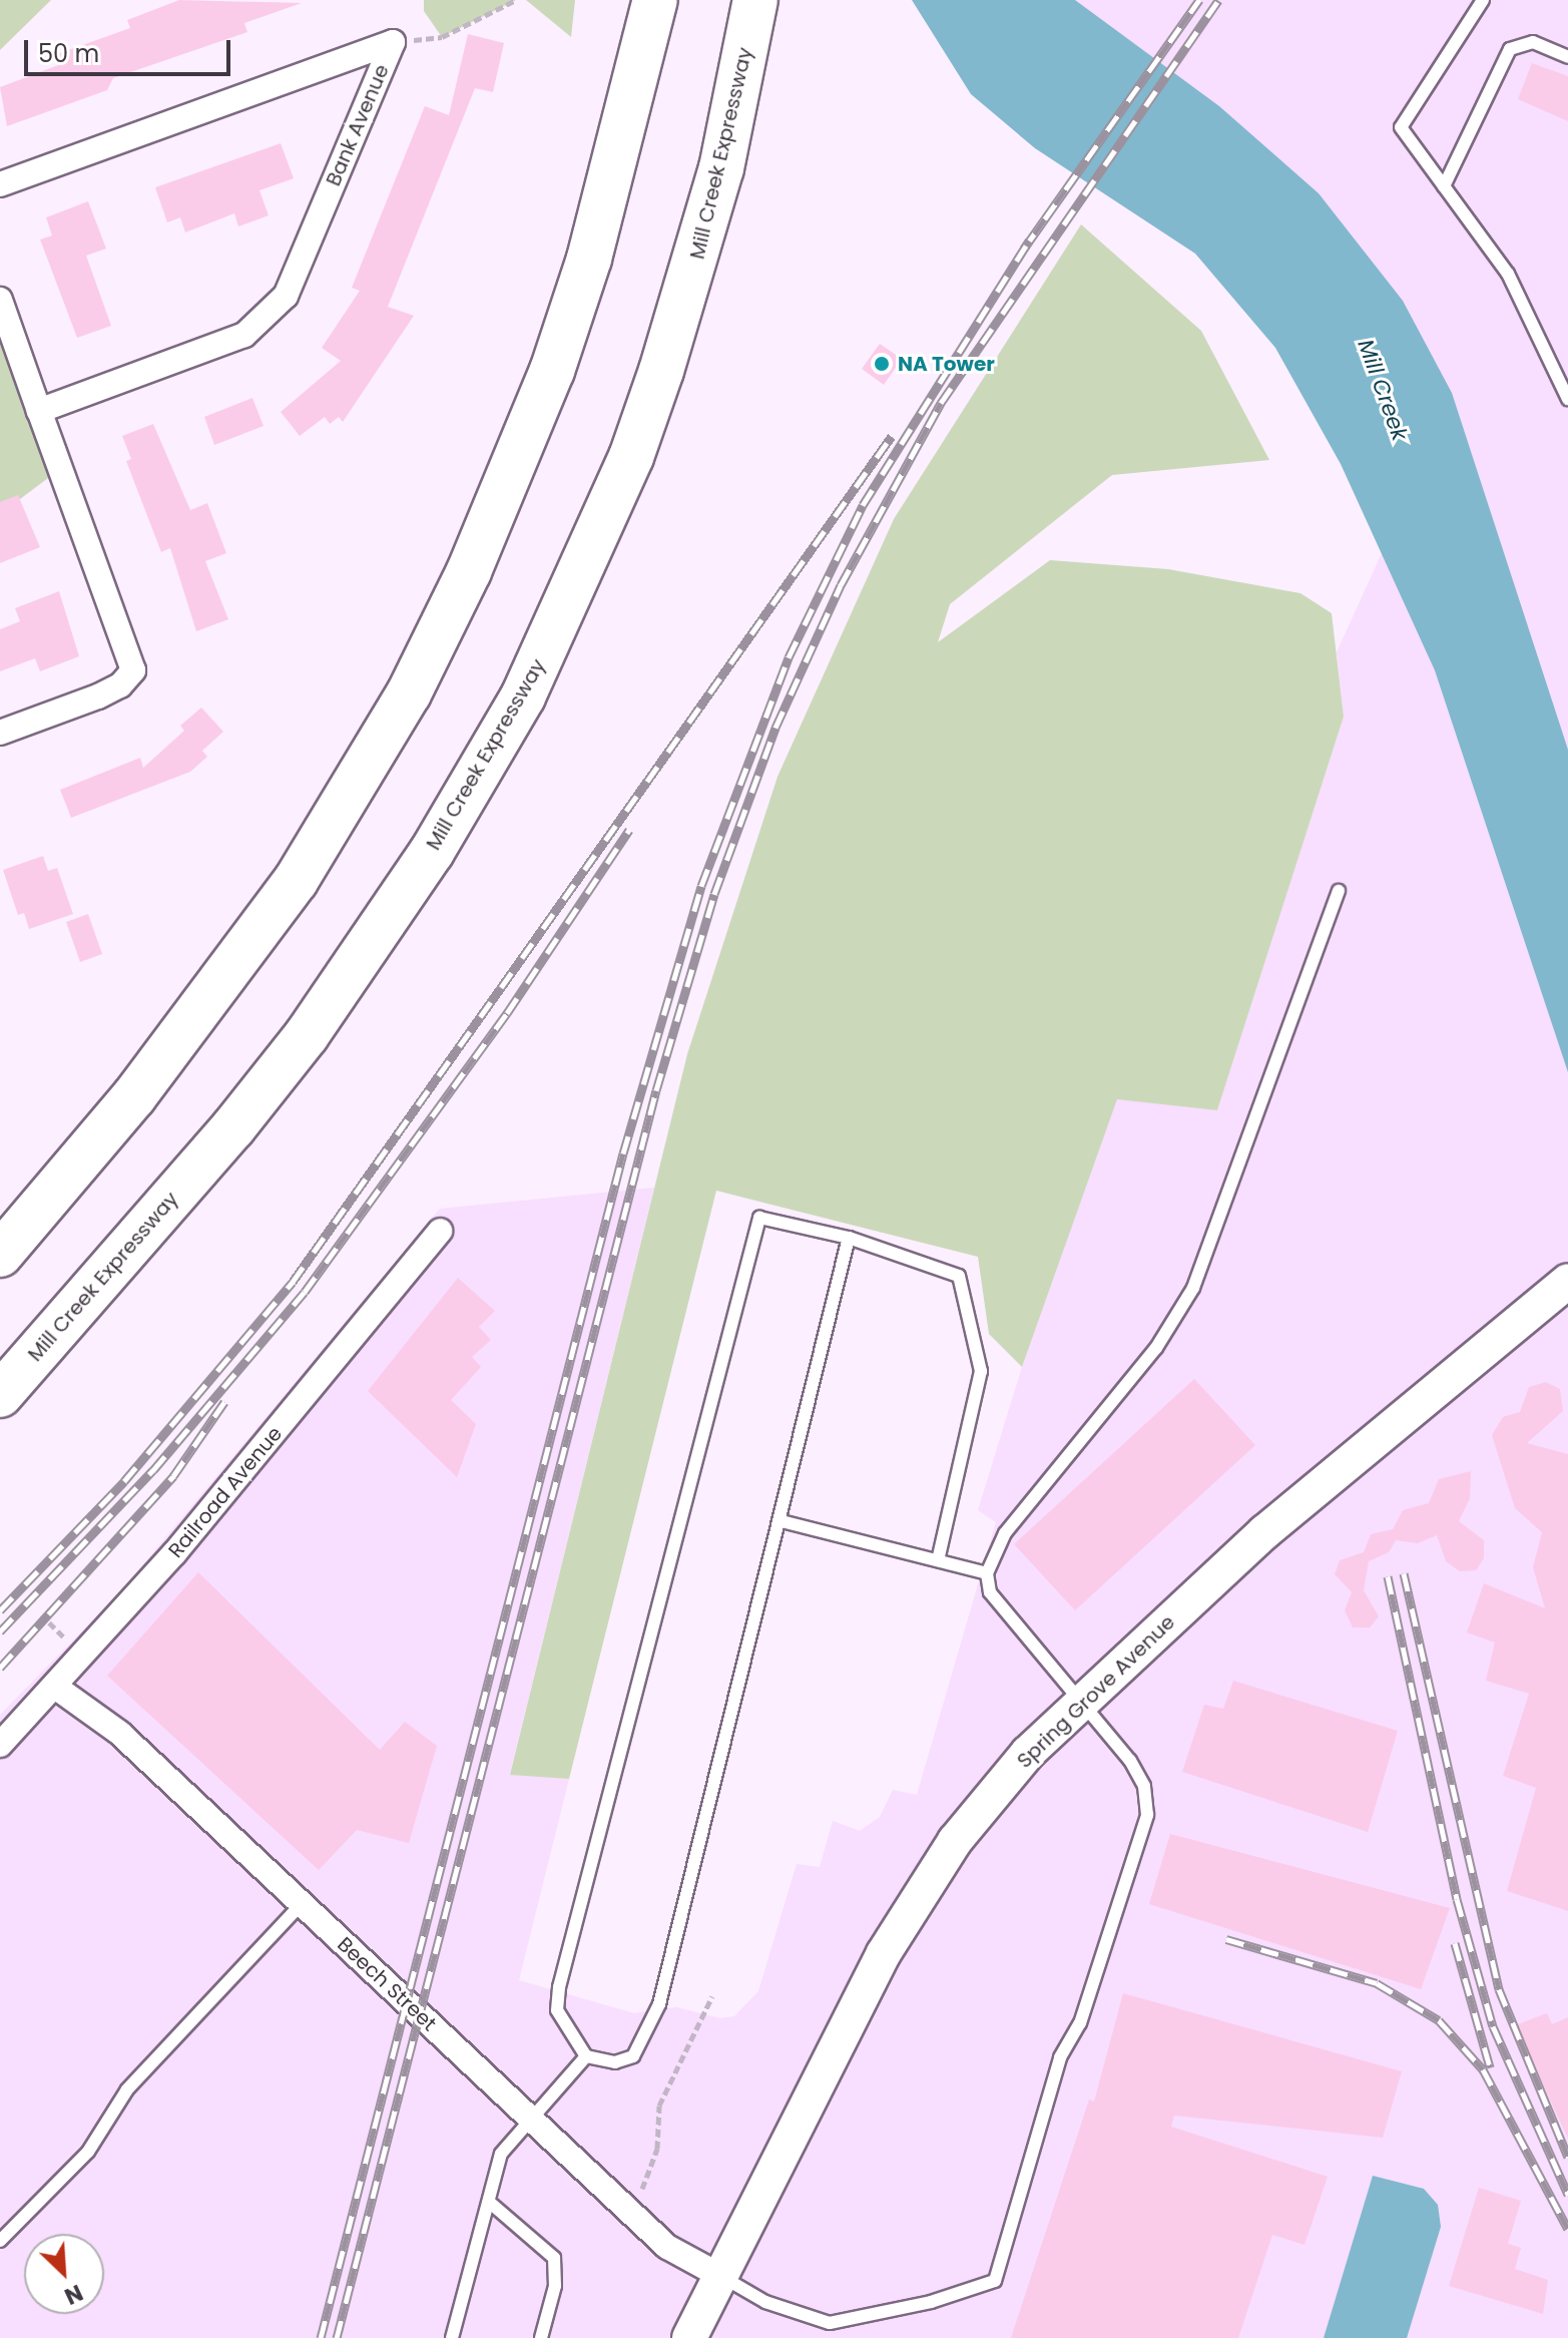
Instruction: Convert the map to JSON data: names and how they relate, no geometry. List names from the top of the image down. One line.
{"streets":{"highway":["Mill Creek Expressway"],"main road":["Spring Grove Avenue"],"street":["Bank Avenue","Railroad Avenue","Beech Street"]},"crossings":[["Railroad Avenue","Beech Street"],["Spring Grove Avenue","Beech Street"]],"water":["Mill Creek"],"places":["NA Tower"],"scale_bar":"50 m","north":"bottom right"}
